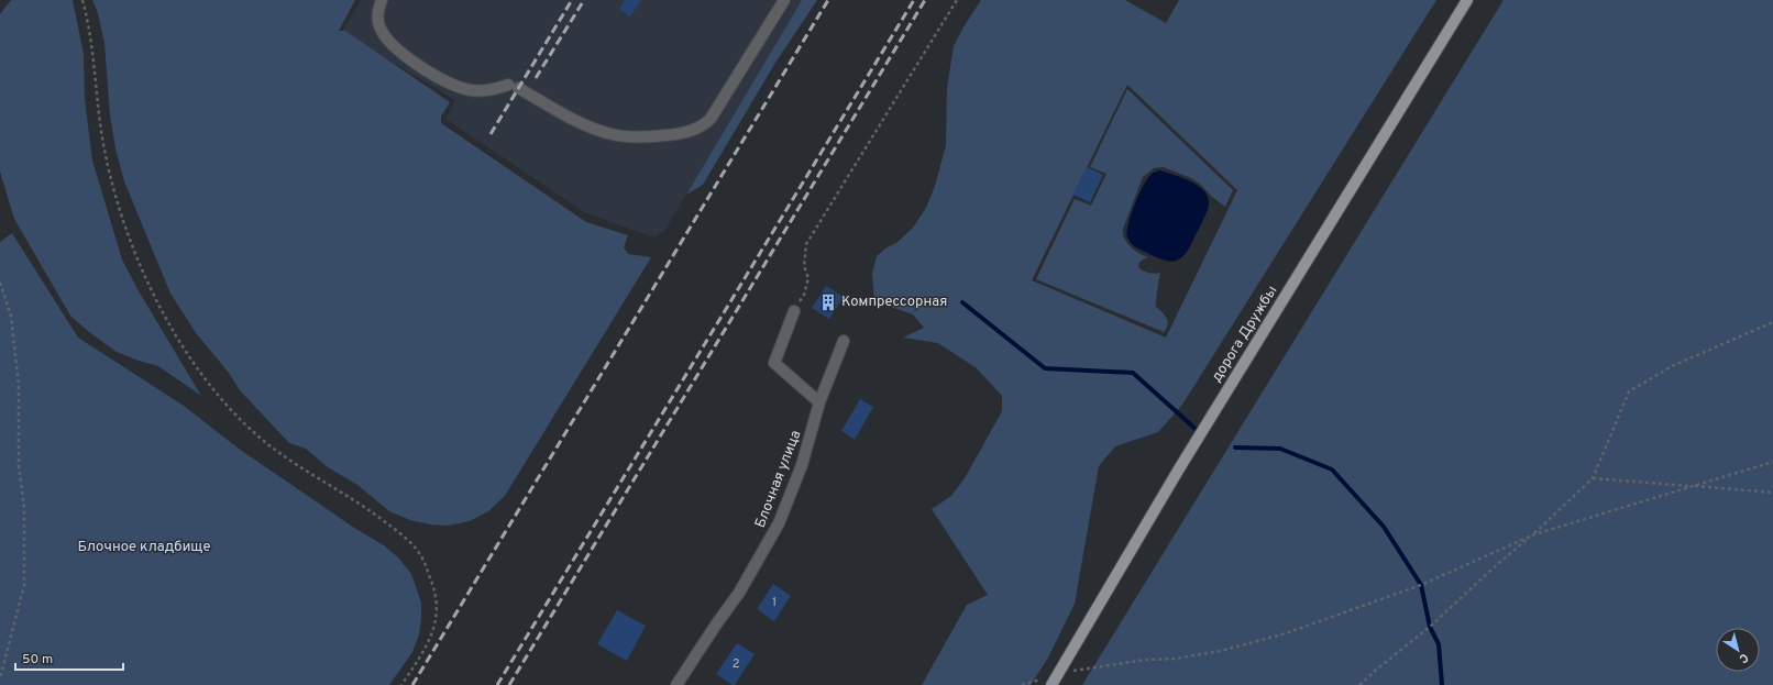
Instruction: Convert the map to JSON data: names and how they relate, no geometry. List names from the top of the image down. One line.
{"streets":{"main road":["дорога Дружбы"],"street":["Блочная улица"]},"parks":["Блочное кладбище"],"places":{"building":["Компрессорная"]},"house_numbers":["1","2"],"scale_bar":"50 m","north":"bottom right"}
